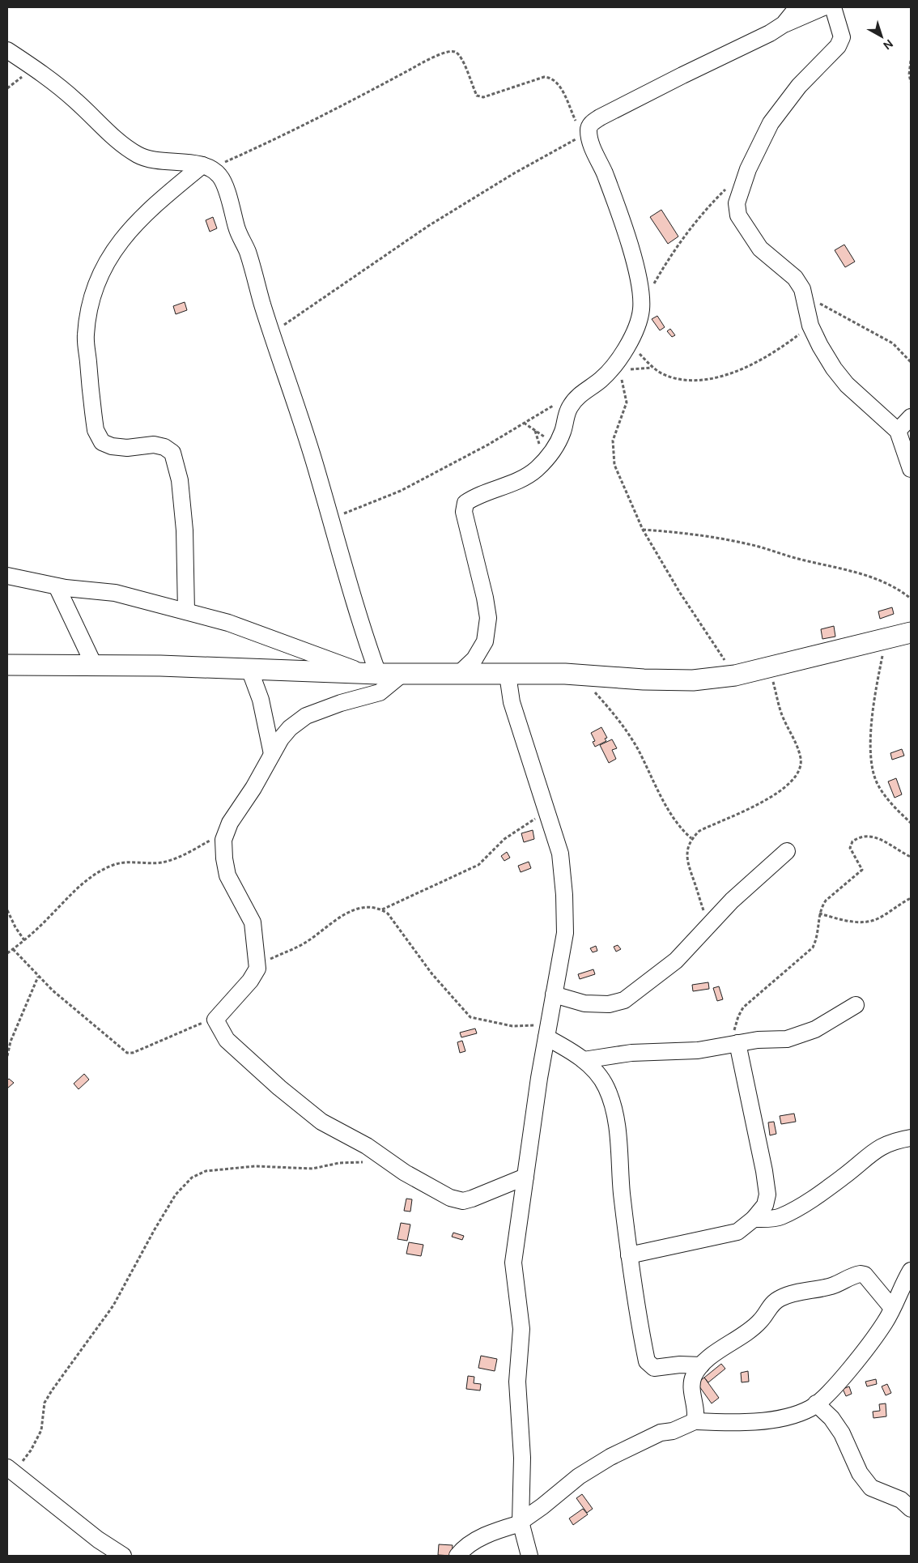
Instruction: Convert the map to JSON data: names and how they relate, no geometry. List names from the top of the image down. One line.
{"north":"bottom right"}
